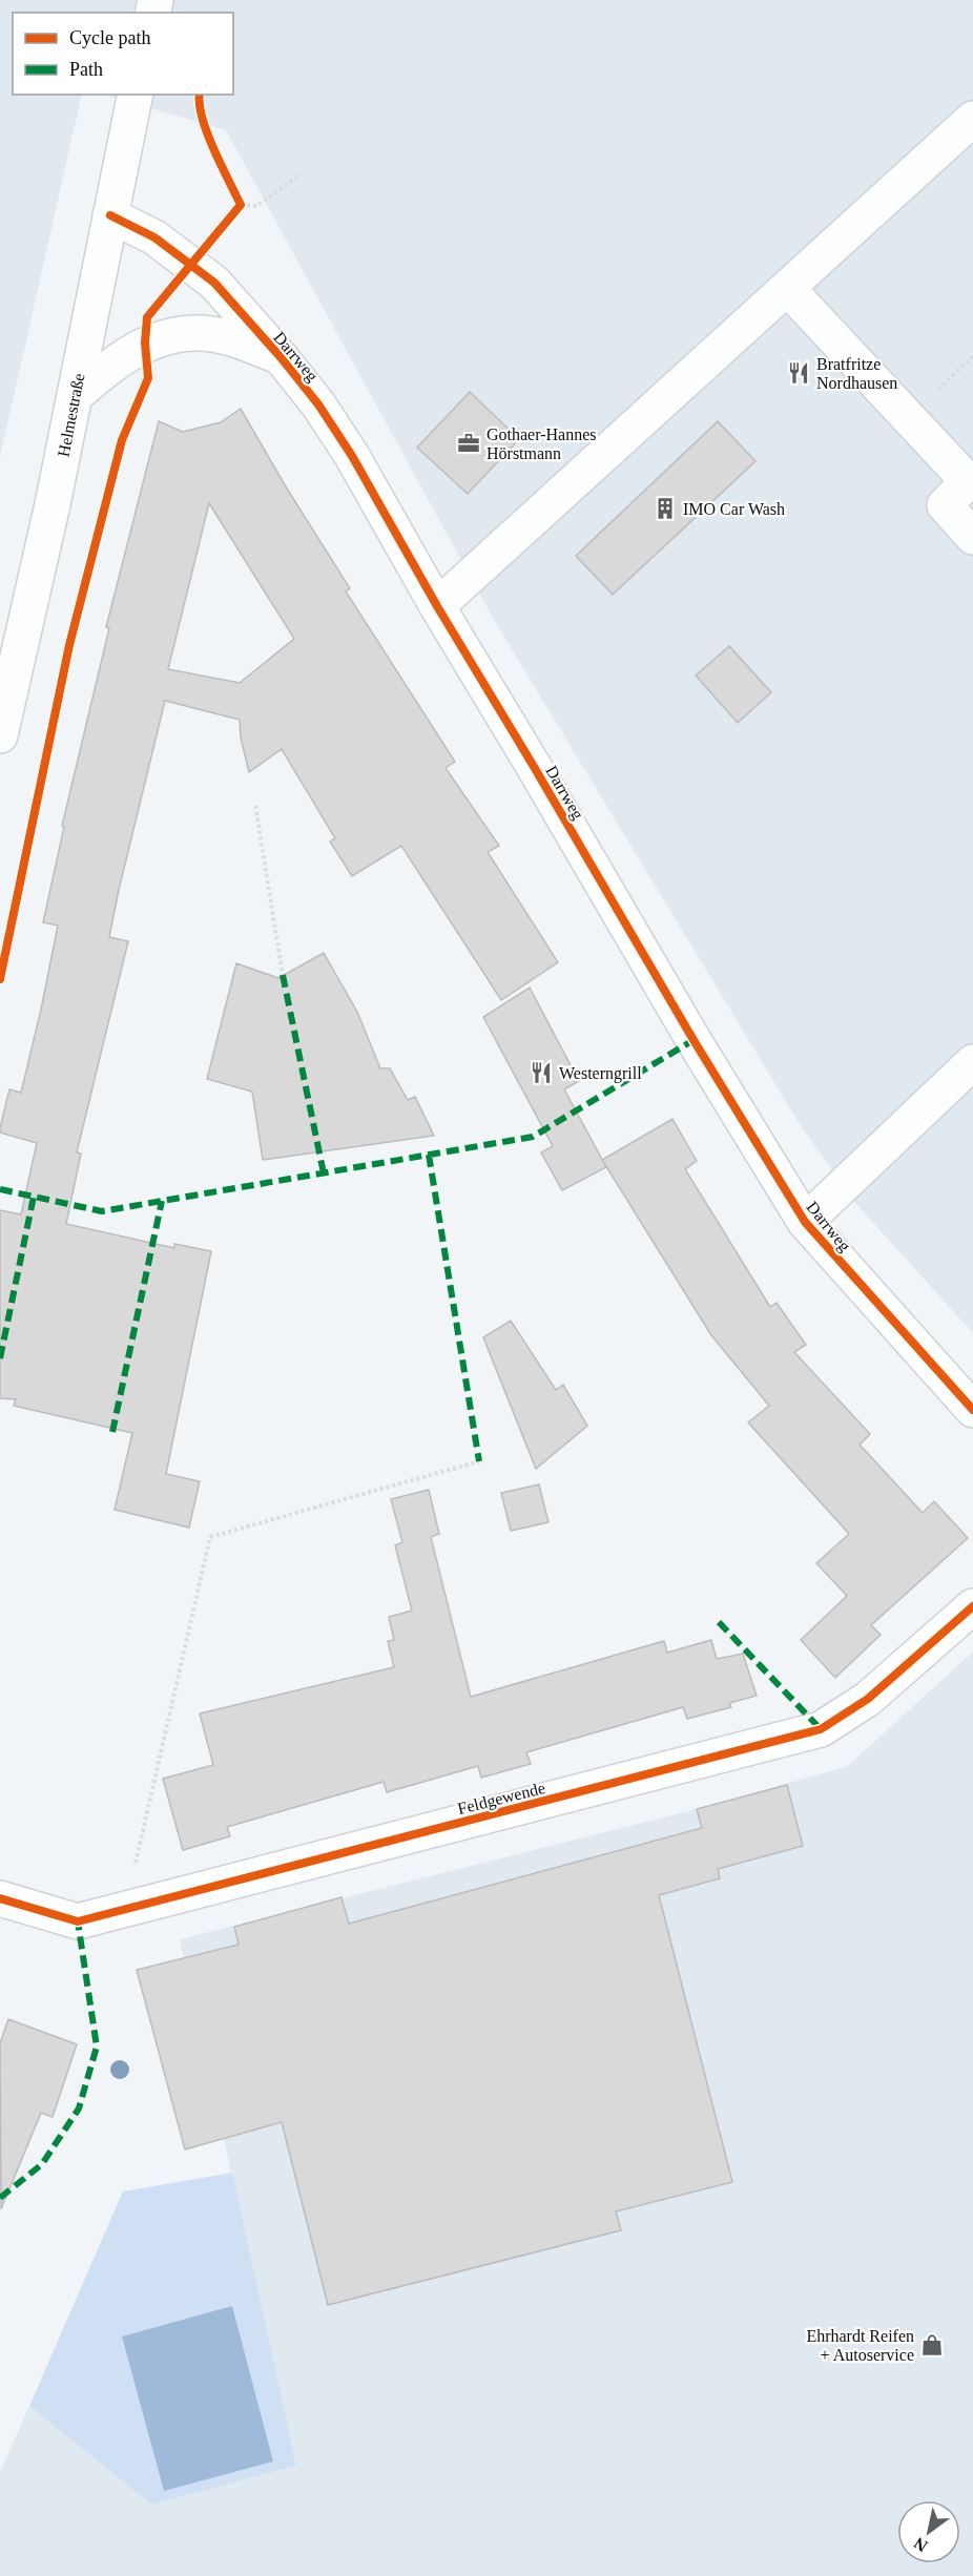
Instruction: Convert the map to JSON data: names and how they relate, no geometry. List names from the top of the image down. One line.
{"streets":{"street":["Darrweg","Helmestraße","Feldgewende"]},"crossings":[["Darrweg","Helmestraße"]],"places":{"restaurant":["Bratfritze Nordhausen","Westerngrill"],"office":["Gothaer-Hannes Hörstmann"],"building":["IMO Car Wash"],"shop":["Ehrhardt Reifen + Autoservice"]},"legend":["Cycle path","Path"],"north":"bottom left"}
